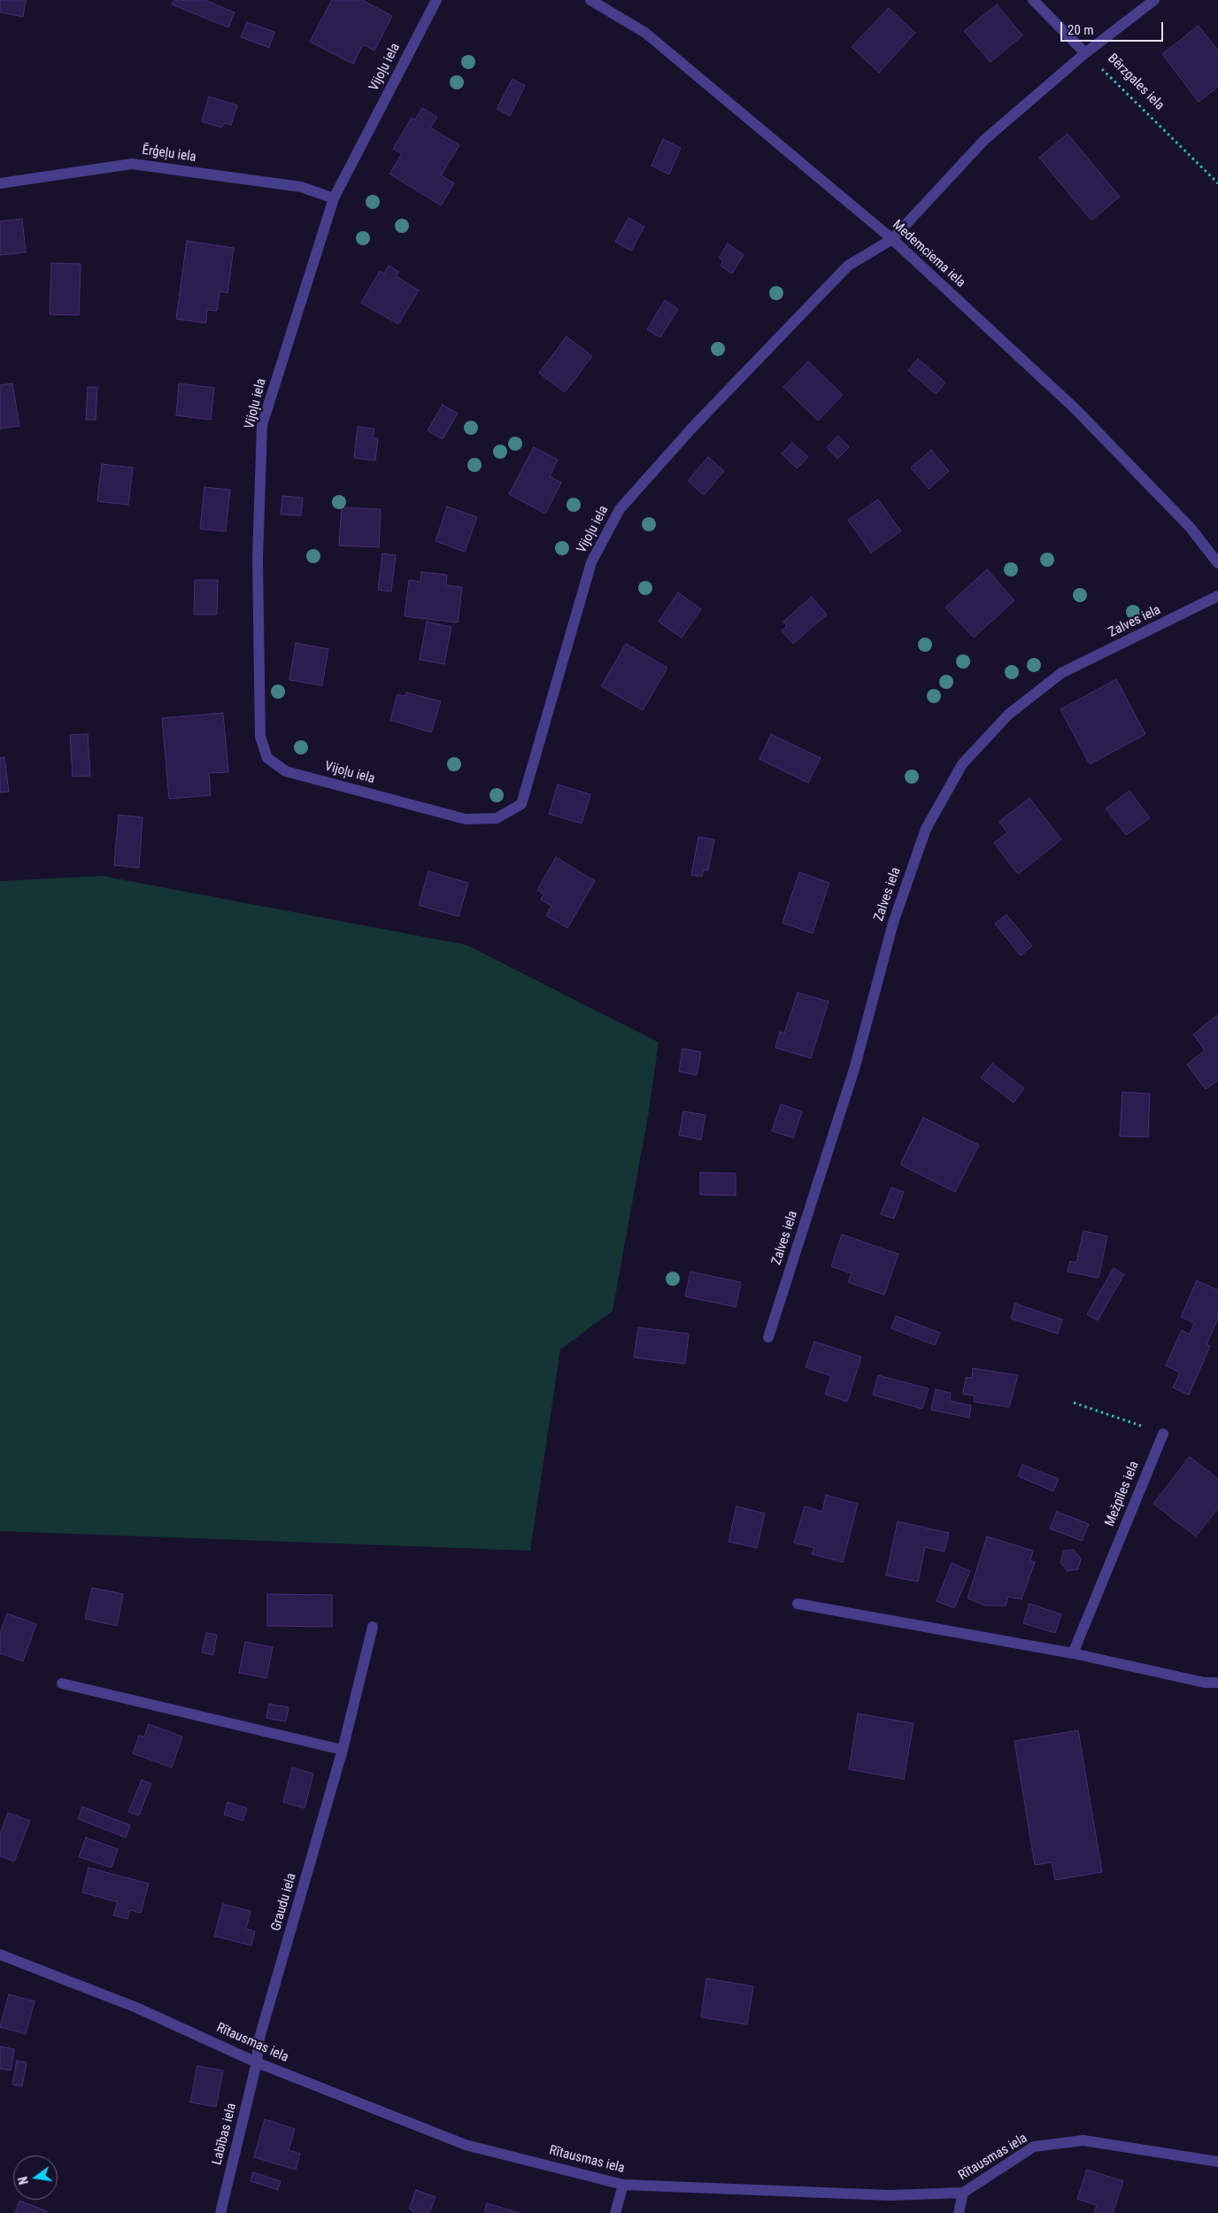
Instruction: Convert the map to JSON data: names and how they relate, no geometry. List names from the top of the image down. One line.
{"streets":{"street":["Vijoļu iela","Ērģeļu iela","Medemciema iela","Zalves iela","Mežpīles iela","Graudu iela","Rītausmas iela","Labības iela"],"path":["Bērzgales iela"]},"crossings":[["Vijoļu iela","Bērzgales iela"],["Vijoļu iela","Ērģeļu iela"],["Vijoļu iela","Medemciema iela"],["Graudu iela","Rītausmas iela"],["Graudu iela","Labības iela"],["Rītausmas iela","Labības iela"]],"scale_bar":"20 m","north":"left"}
